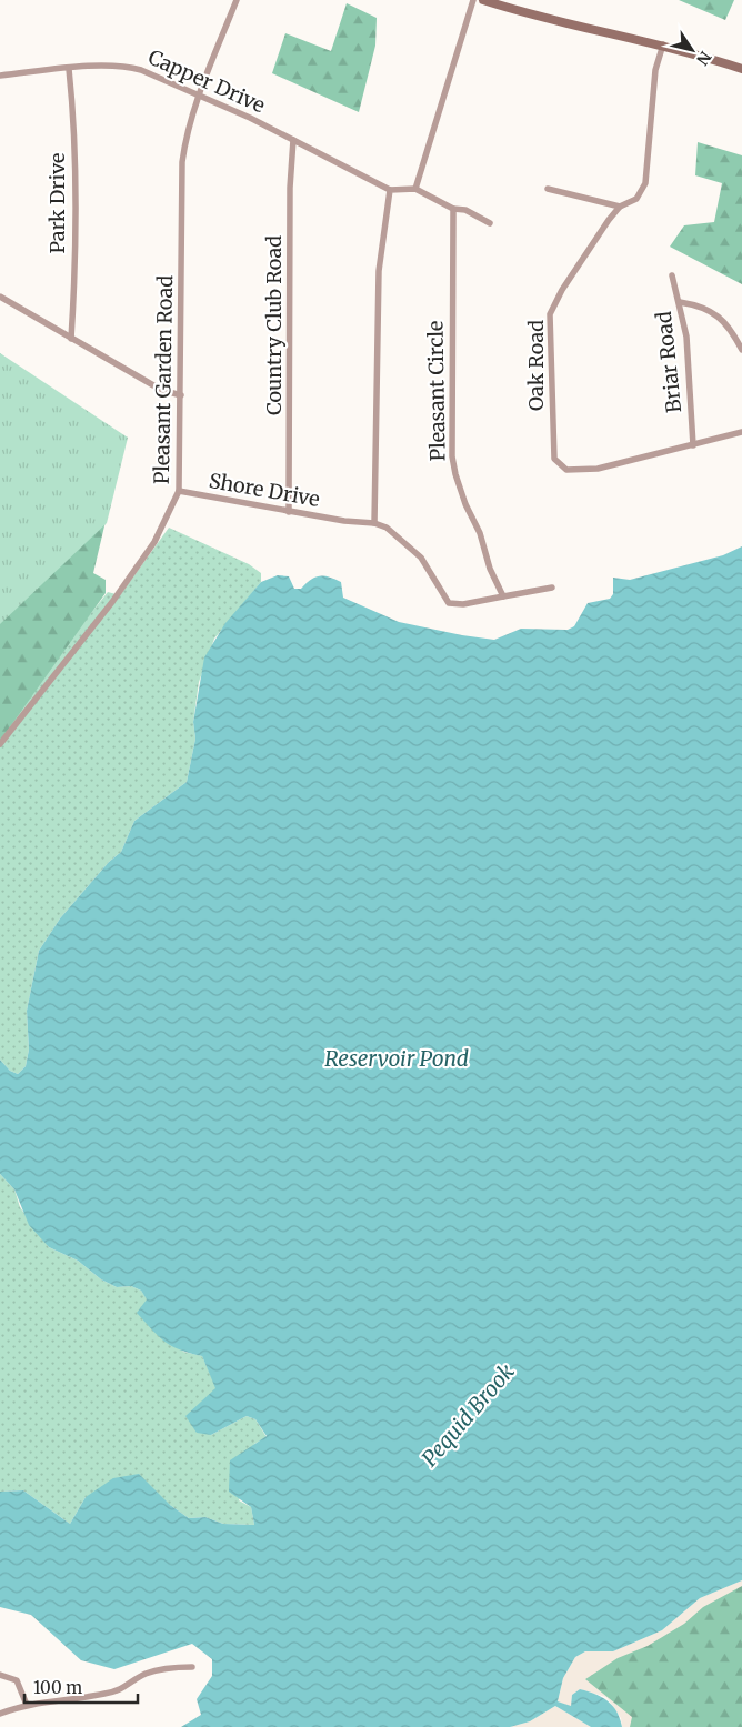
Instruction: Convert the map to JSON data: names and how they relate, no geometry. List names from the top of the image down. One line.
{"streets":{"street":["Capper Drive","Park Drive","Country Club Road","Briar Road","Oak Road","Pleasant Garden Road","Pleasant Circle","Shore Drive"]},"crossings":[["Capper Drive","Park Drive"],["Capper Drive","Country Club Road"],["Capper Drive","Pleasant Garden Road"],["Country Club Road","Shore Drive"],["Briar Road","Oak Road"],["Pleasant Garden Road","Shore Drive"]],"water":["Reservoir Pond","Pequid Brook"],"scale_bar":"100 m","north":"bottom right"}
